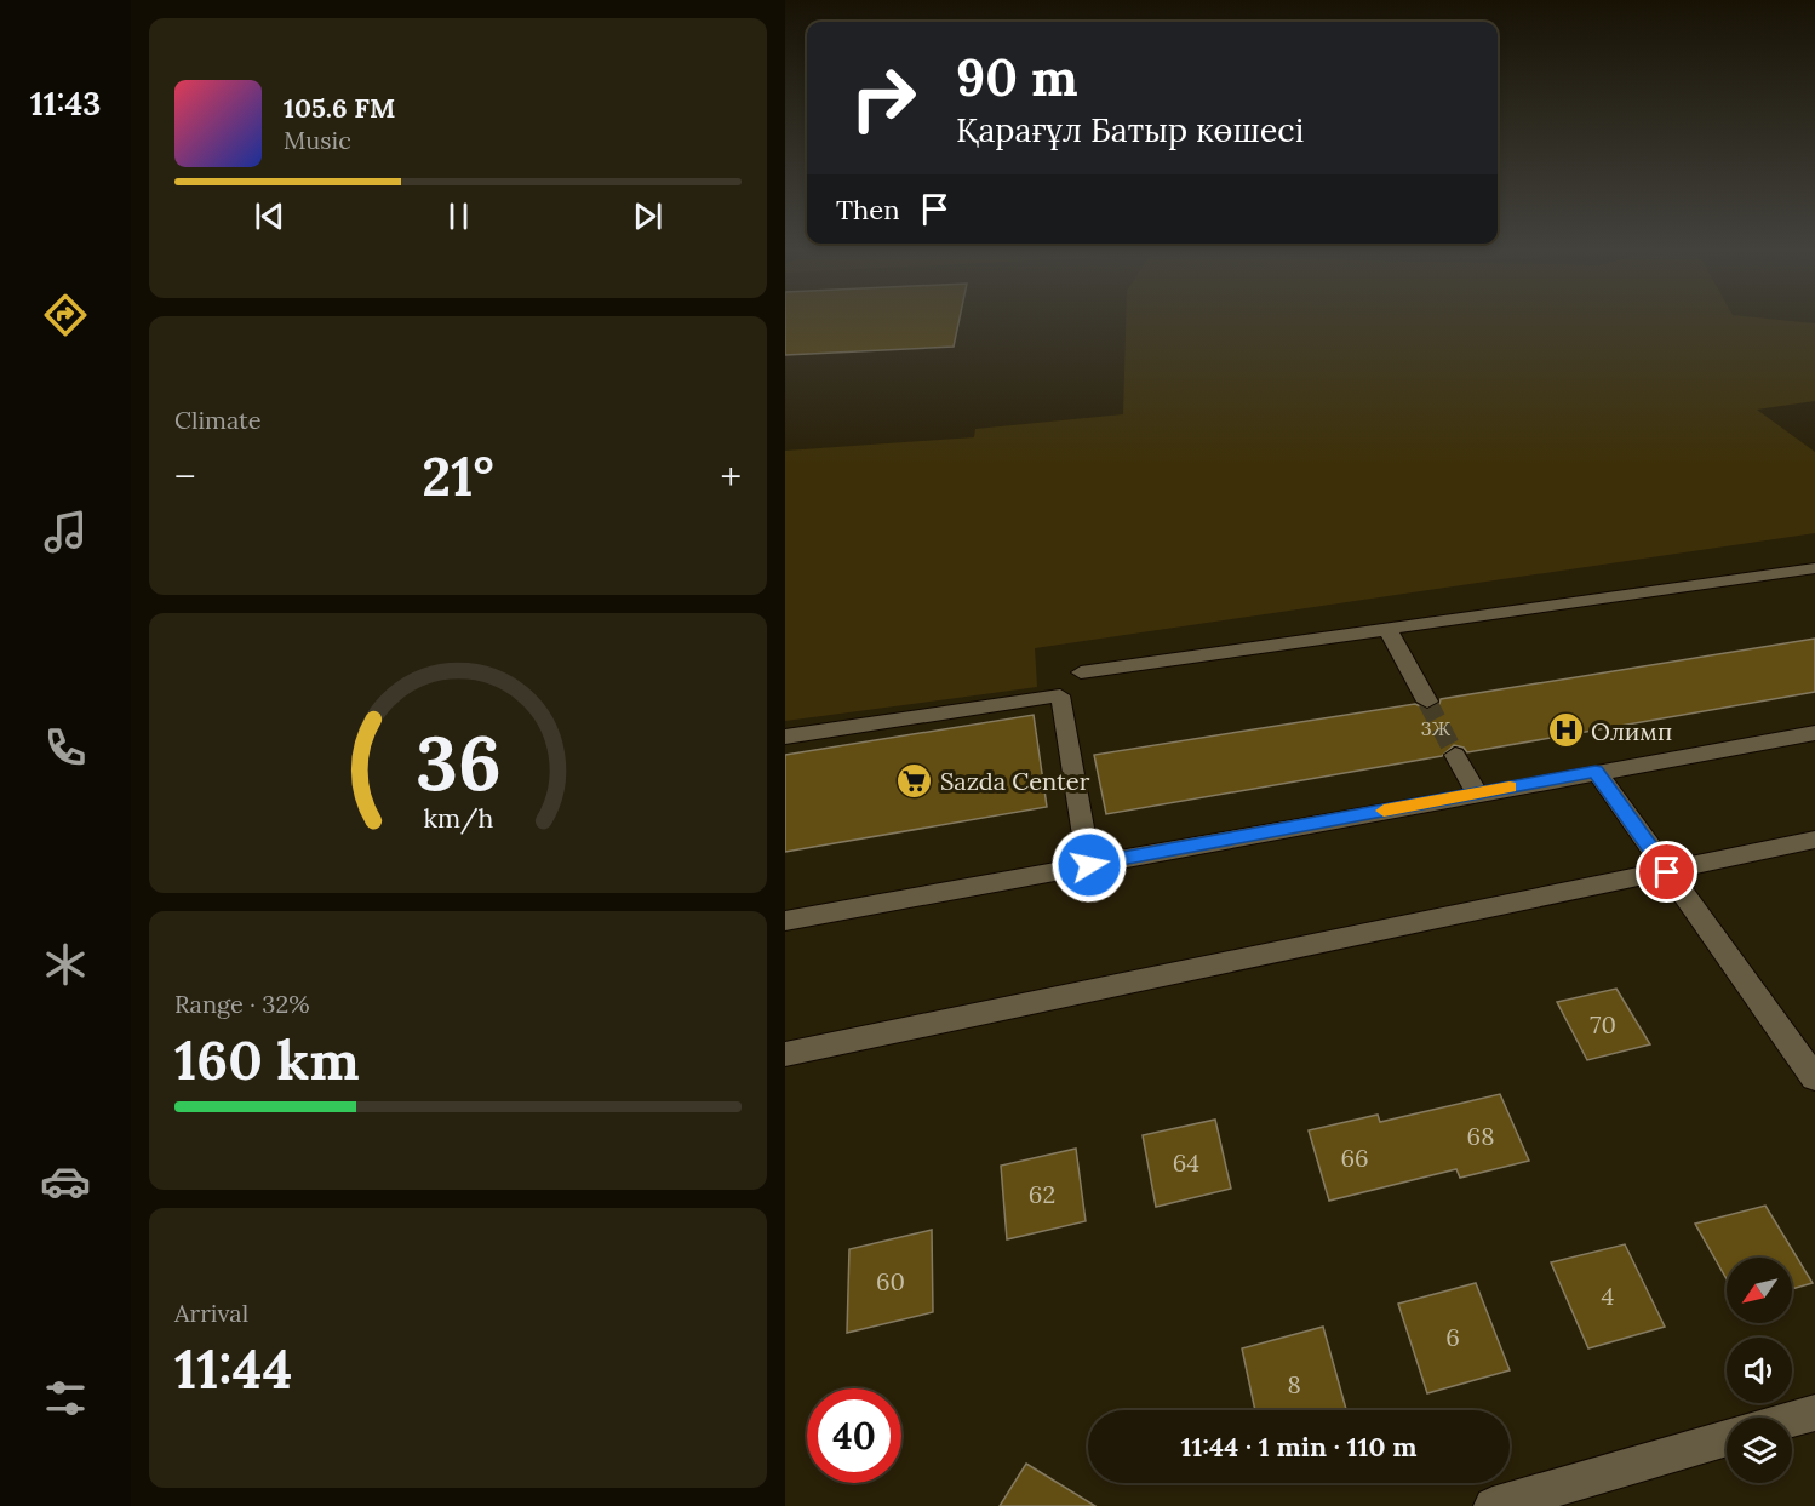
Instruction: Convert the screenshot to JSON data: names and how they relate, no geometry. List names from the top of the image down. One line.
{"places":{"hospital":["Олимп"],"supermarket":["Sazda Center"]},"house_numbers":["3Ж","70","68","66","64","62","60","4","6","8"],"north":"bottom left","page":{"tabs":"11:43","turn":["90 m","Қарағұл Батыр көшесі"],"song":["105.6 FM","Music"],"then":"Then","tile":["Climate",["Range · 32%","160 km"],["Arrival","11:44"]],"heat":["−","21°","+"],"limit":"40","trip":"11:44 · 1 min · 110 m","gauge":["36","km/h"]}}
